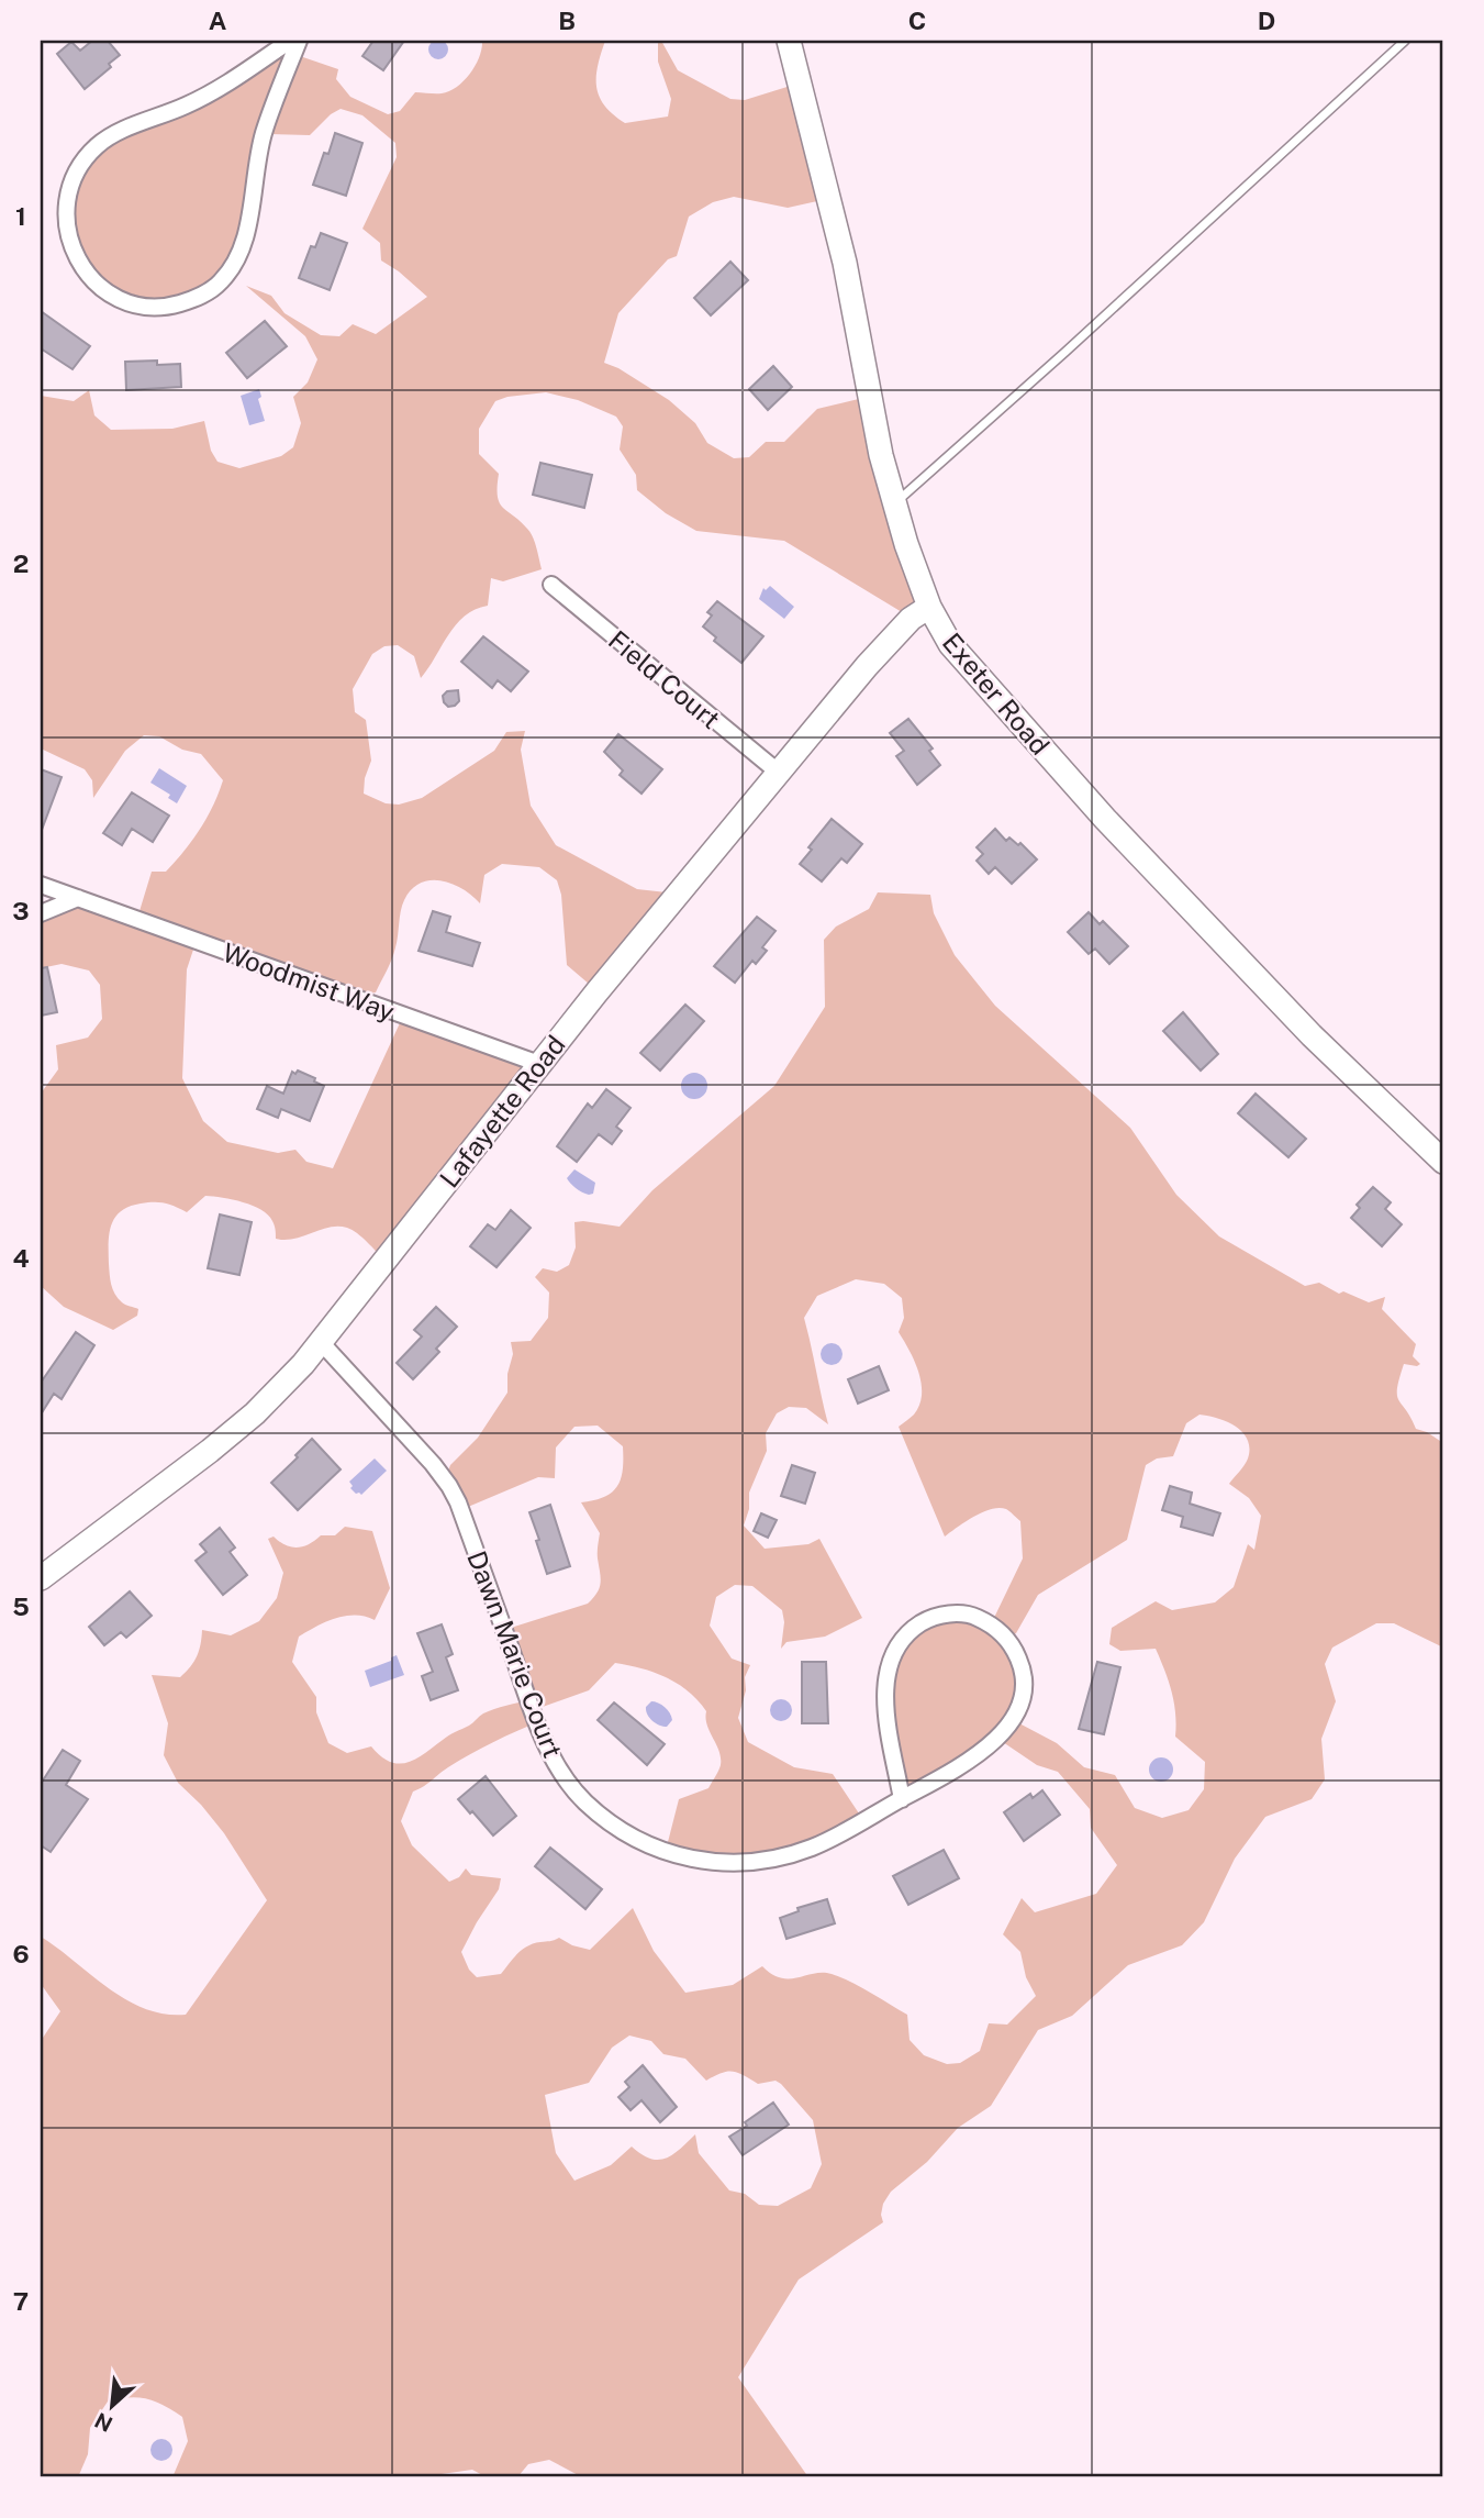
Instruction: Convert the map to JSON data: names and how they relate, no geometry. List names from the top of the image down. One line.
{"streets":{"street":["Field Court","Exeter Road","Woodmist Way","Lafayette Road","Dawn Marie Court"]},"crossings":[["Field Court","Lafayette Road"],["Exeter Road","Lafayette Road"],["Woodmist Way","Lafayette Road"],["Lafayette Road","Dawn Marie Court"]],"north":"bottom left","grid":{"columns":["A","B","C","D"],"rows":["1","2","3","4","5","6","7"]}}
